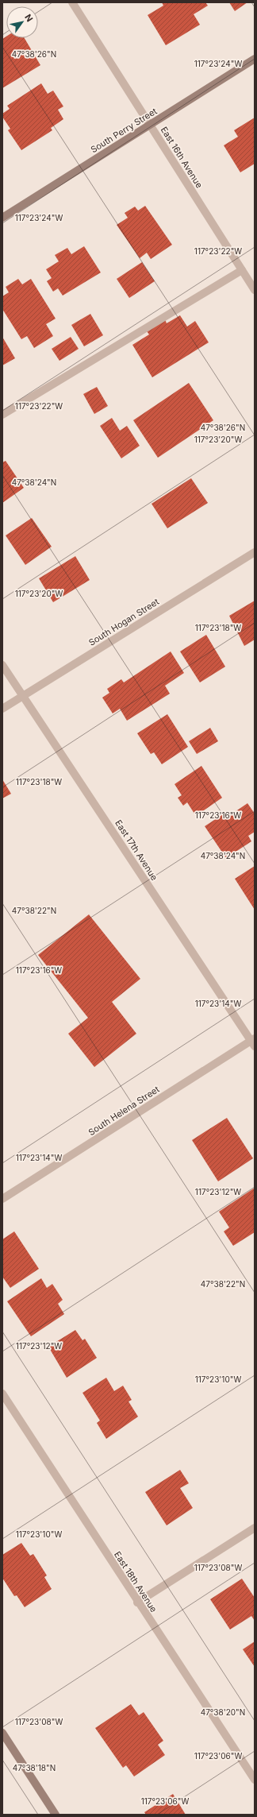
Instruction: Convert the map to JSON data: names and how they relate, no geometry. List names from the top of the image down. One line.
{"streets":{"main road":["South Perry Street"],"street":["East 16th Avenue","South Hogan Street","East 17th Avenue","South Helena Street","East 18th Avenue"]},"crossings":[["South Perry Street","East 16th Avenue"],["South Hogan Street","East 17th Avenue"],["East 17th Avenue","South Helena Street"]],"north":"top right","coordinates":["47°38'26\"N","117°23'24\"W","117°23'22\"W","117°23'20\"W","47°38'24\"N","117°23'18\"W","117°23'16\"W","47°38'22\"N","117°23'14\"W","117°23'12\"W","117°23'10\"W","117°23'08\"W","47°38'20\"N","117°23'06\"W","47°38'18\"N"]}
